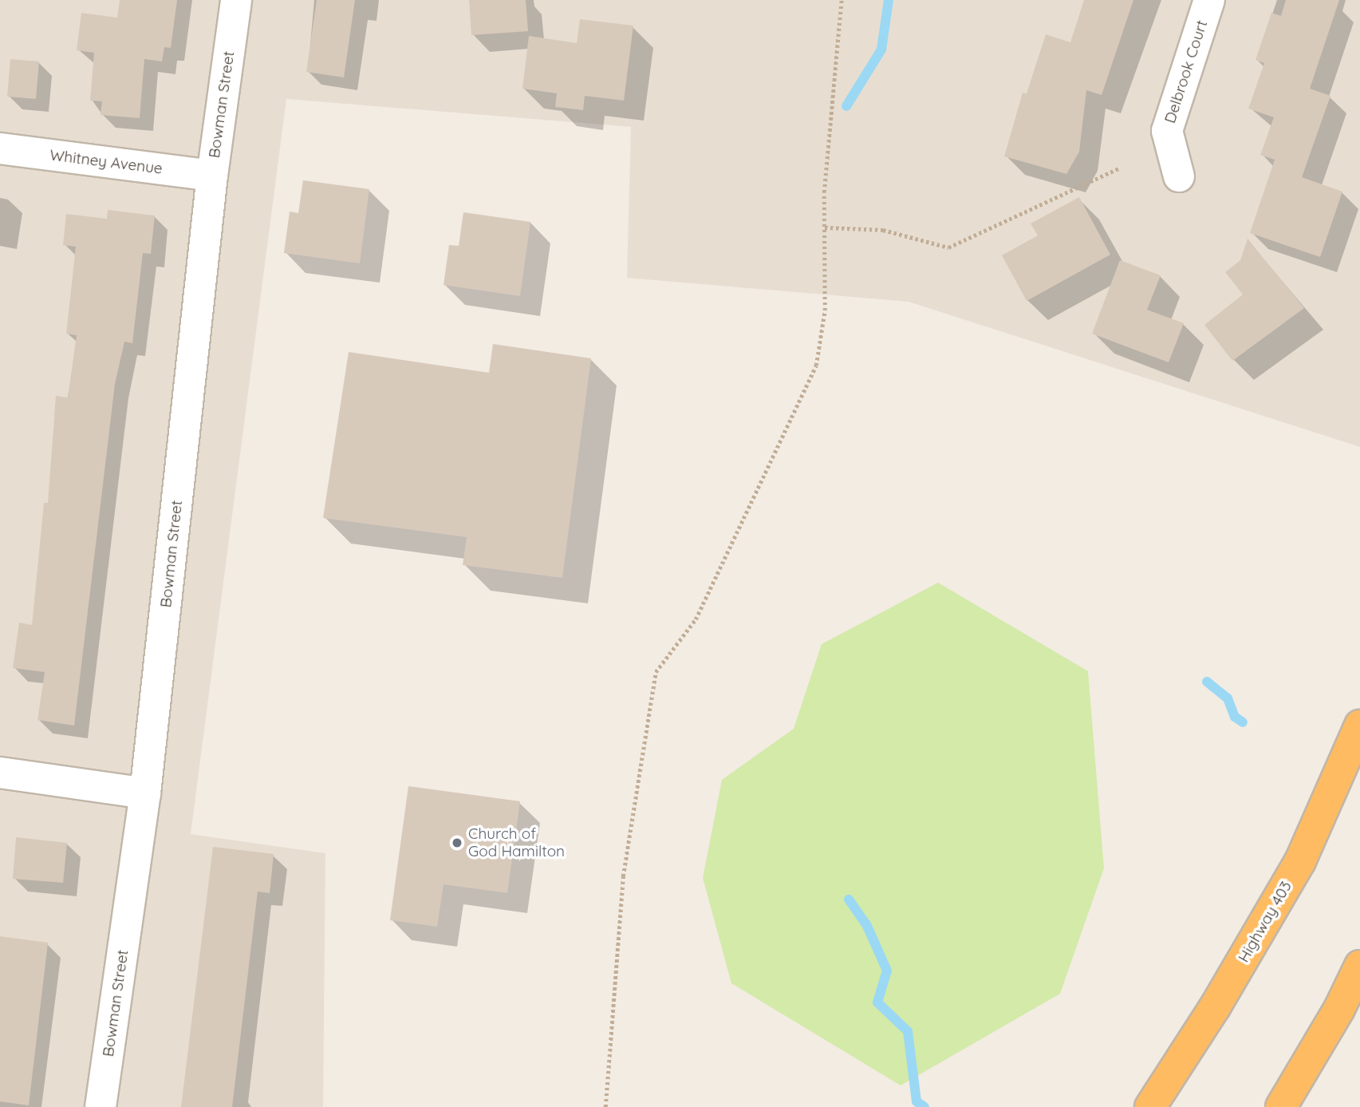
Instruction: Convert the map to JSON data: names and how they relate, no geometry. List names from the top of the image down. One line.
{"streets":{"highway":["Highway 403"],"street":["Delbrook Court","Bowman Street","Whitney Avenue"]},"crossings":[["Bowman Street","Whitney Avenue"]],"places":["Church of God Hamilton"]}
